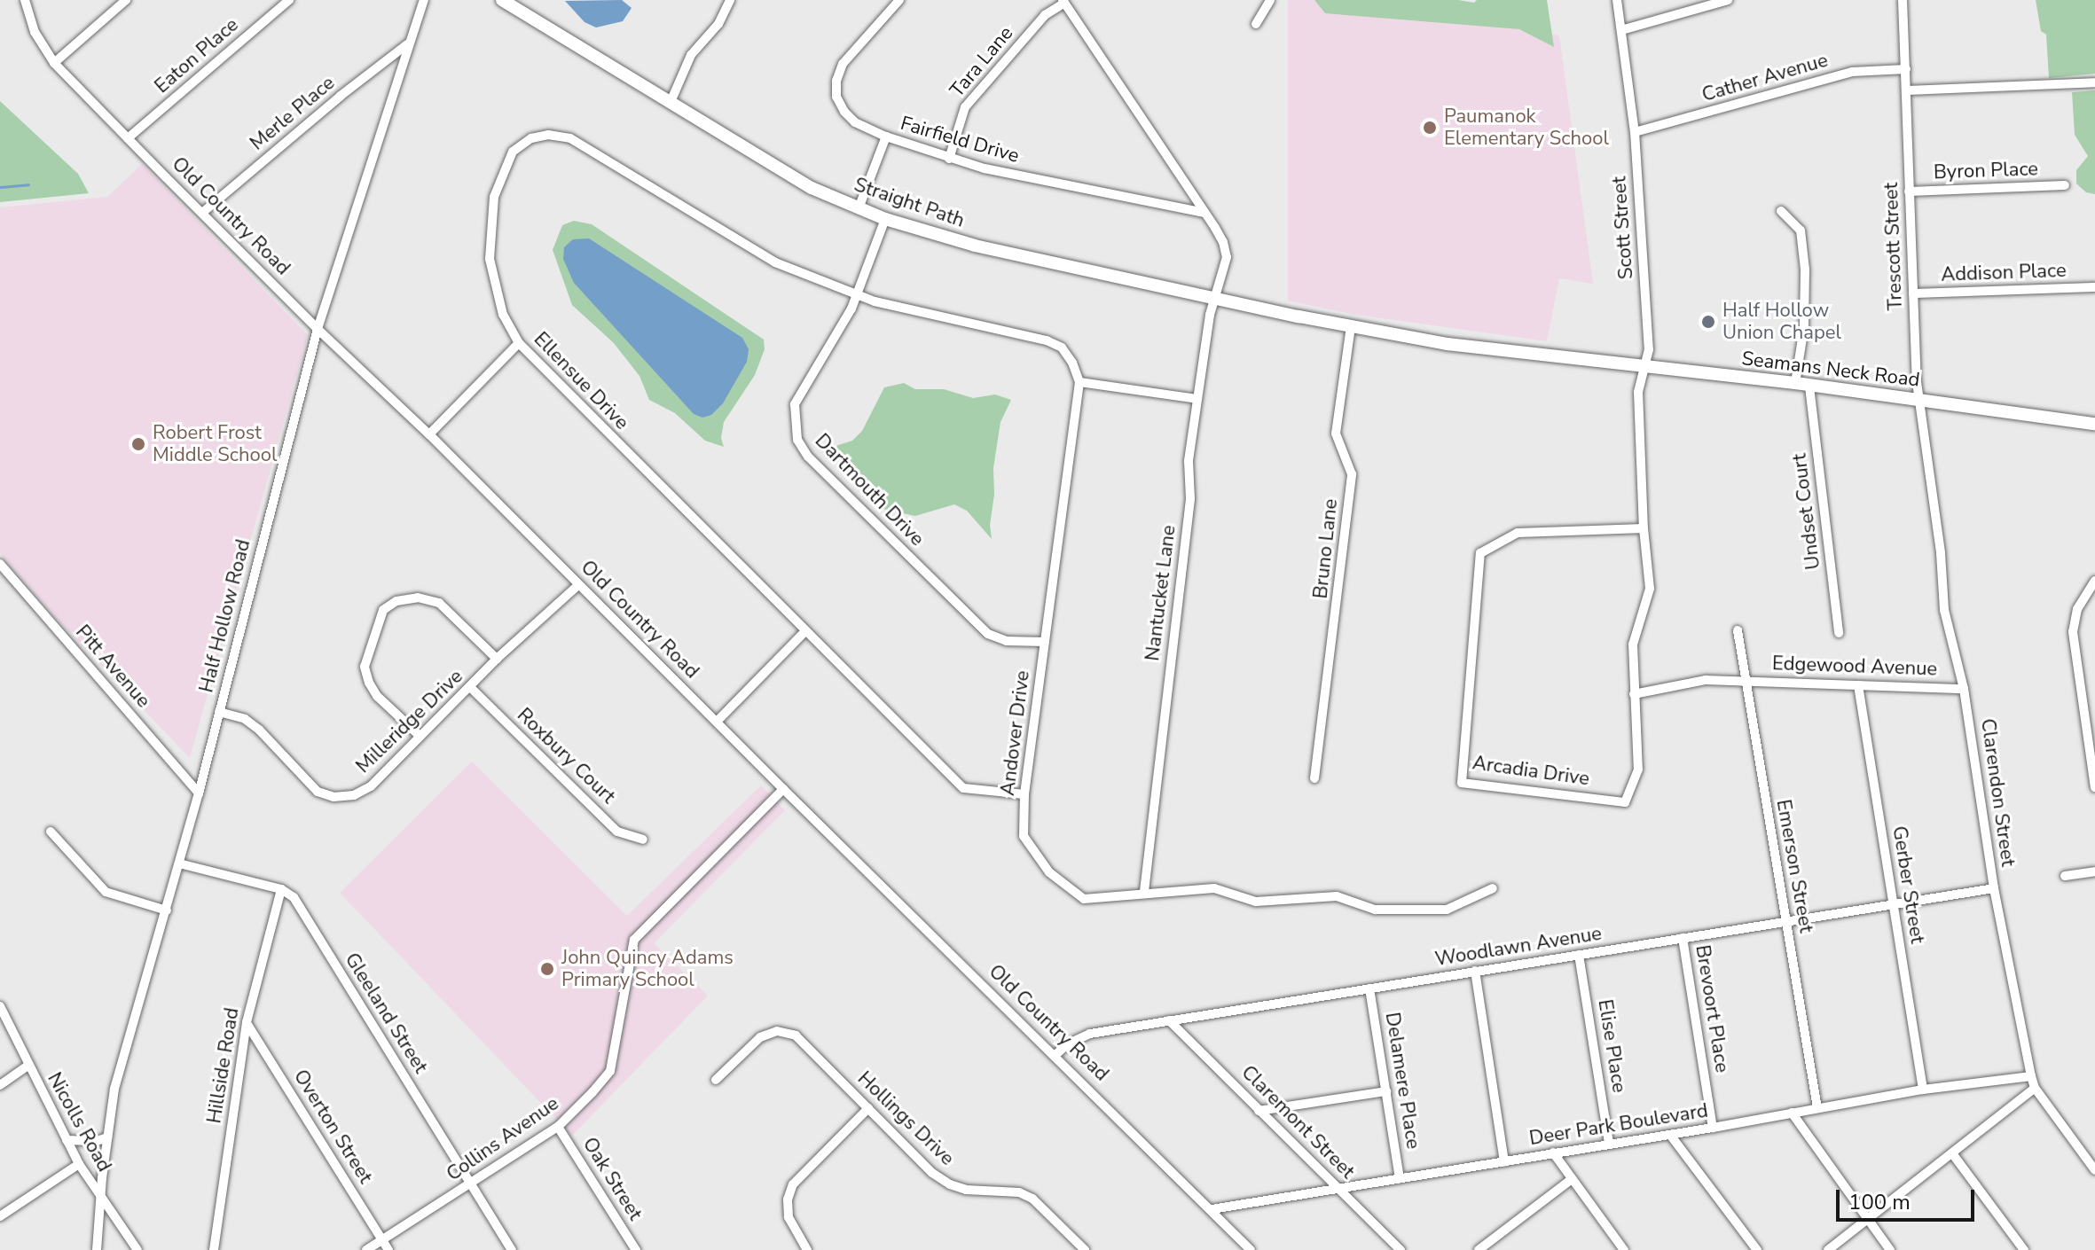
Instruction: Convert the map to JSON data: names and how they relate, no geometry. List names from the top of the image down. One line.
{"streets":{"main road":["Straight Path","Seamans Neck Road"],"street":["Eaton Place","Tara Lane","Cather Avenue","Merle Place","Fairfield Drive","Byron Place","Old Country Road","Scott Street","Trescott Street","Addison Place","Ellensue Drive","Dartmouth Drive","Undset Court","Bruno Lane","Nantucket Lane","Half Hollow Road","Pitt Avenue","Edgewood Avenue","Milleridge Drive","Andover Drive","Roxbury Court","Arcadia Drive","Clarendon Street","Emerson Street","Gerber Street","Woodlawn Avenue","Brevoort Place","Gleeland Street","Elise Place","Hillside Road","Delamere Place","Hollings Drive","Nicolls Road","Claremont Street","Deer Park Boulevard","Overton Street","Collins Avenue","Oak Street"]},"crossings":[["Eaton Place","Old Country Road"],["Tara Lane","Fairfield Drive"],["Cather Avenue","Scott Street"],["Cather Avenue","Trescott Street"],["Merle Place","Old Country Road"],["Merle Place","Half Hollow Road"],["Byron Place","Trescott Street"],["Straight Path","Seamans Neck Road"],["Straight Path","Dartmouth Drive"],["Straight Path","Bruno Lane"],["Straight Path","Nantucket Lane"],["Old Country Road","Half Hollow Road"],["Old Country Road","Milleridge Drive"],["Old Country Road","Woodlawn Avenue"],["Old Country Road","Deer Park Boulevard"],["Old Country Road","Collins Avenue"],["Scott Street","Seamans Neck Road"],["Scott Street","Arcadia Drive"],["Trescott Street","Addison Place"],["Trescott Street","Seamans Neck Road"],["Trescott Street","Clarendon Street"],["Seamans Neck Road","Undset Court"],["Seamans Neck Road","Bruno Lane"],["Seamans Neck Road","Arcadia Drive"],["Seamans Neck Road","Clarendon Street"],["Ellensue Drive","Dartmouth Drive"],["Ellensue Drive","Andover Drive"],["Dartmouth Drive","Andover Drive"],["Nantucket Lane","Andover Drive"],["Half Hollow Road","Pitt Avenue"],["Half Hollow Road","Milleridge Drive"],["Half Hollow Road","Nicolls Road"],["Edgewood Avenue","Arcadia Drive"],["Edgewood Avenue","Clarendon Street"],["Edgewood Avenue","Emerson Street"],["Edgewood Avenue","Gerber Street"],["Milleridge Drive","Roxbury Court"],["Clarendon Street","Woodlawn Avenue"],["Clarendon Street","Deer Park Boulevard"],["Emerson Street","Woodlawn Avenue"],["Emerson Street","Deer Park Boulevard"],["Gerber Street","Woodlawn Avenue"],["Gerber Street","Deer Park Boulevard"],["Woodlawn Avenue","Brevoort Place"],["Woodlawn Avenue","Elise Place"],["Woodlawn Avenue","Delamere Place"],["Woodlawn Avenue","Claremont Street"],["Brevoort Place","Deer Park Boulevard"],["Gleeland Street","Hillside Road"],["Gleeland Street","Collins Avenue"],["Elise Place","Deer Park Boulevard"],["Hillside Road","Overton Street"],["Delamere Place","Deer Park Boulevard"],["Claremont Street","Deer Park Boulevard"],["Overton Street","Collins Avenue"],["Collins Avenue","Oak Street"]],"places":["Paumanok Elementary School","Half Hollow Union Chapel","Robert Frost Middle School","John Quincy Adams Primary School"],"scale_bar":"100 m"}
